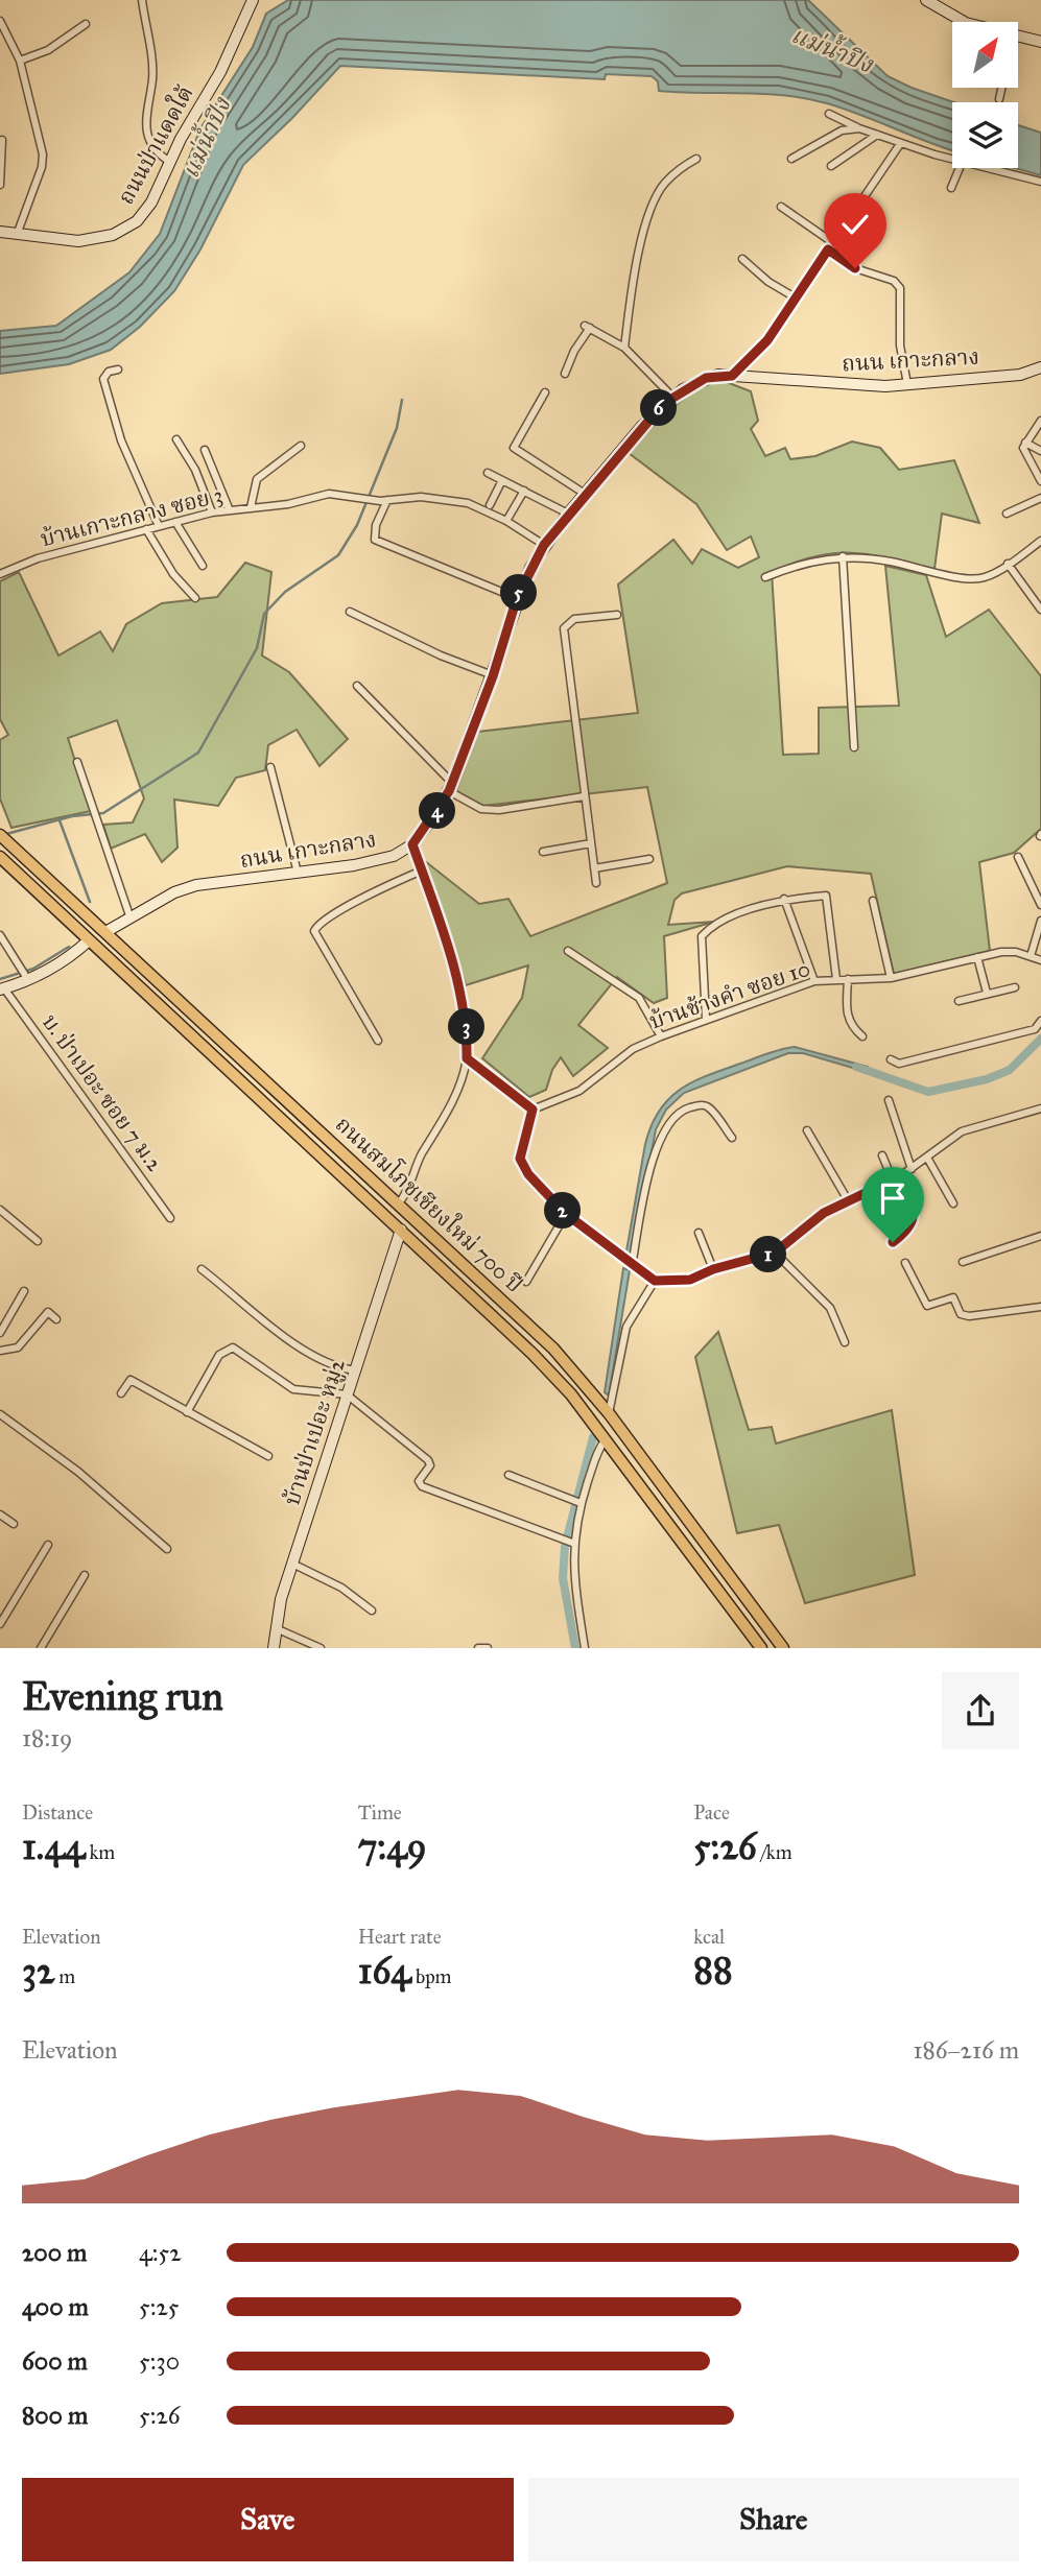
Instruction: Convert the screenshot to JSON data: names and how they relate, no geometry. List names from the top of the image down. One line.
{"streets":{"main road":["ถนนสมโภชเชียงใหม่ 700 ปี"],"street":["ถนนป่าแดดใต้","ถนน เกาะกลาง","บ้านเกาะกลาง ซอย 3","บ้านช้างคำ ซอย 10","บ. ป่าเปอะ ซอย 7 ม.2","บ้านป่าเปอะ หมู่2"]},"crossings":[["ถนน เกาะกลาง","บ้านเกาะกลาง ซอย 3"],["ถนน เกาะกลาง","ถนนสมโภชเชียงใหม่ 700 ปี"],["ถนนสมโภชเชียงใหม่ 700 ปี","บ้านป่าเปอะ หมู่2"]],"water":["แม่น้ำปิง"],"north":"top right","page":{"pins":["6","5","4","3","2","1"],"heading":["Evening run","18:19"],"stats":[["Distance","1.44 km"],["Time","7:49"],["Pace","5:26 /km"],["Elevation","32 m"],["Heart rate","164 bpm"],["kcal","88"]],"chart":["Elevation","186–216 m"],"list":[{"name":"200 m","note":"4:52"},{"name":"400 m","note":"5:25"},{"name":"600 m","note":"5:30"},{"name":"800 m","note":"5:26"}],"buttons":["Save","Share"]}}
